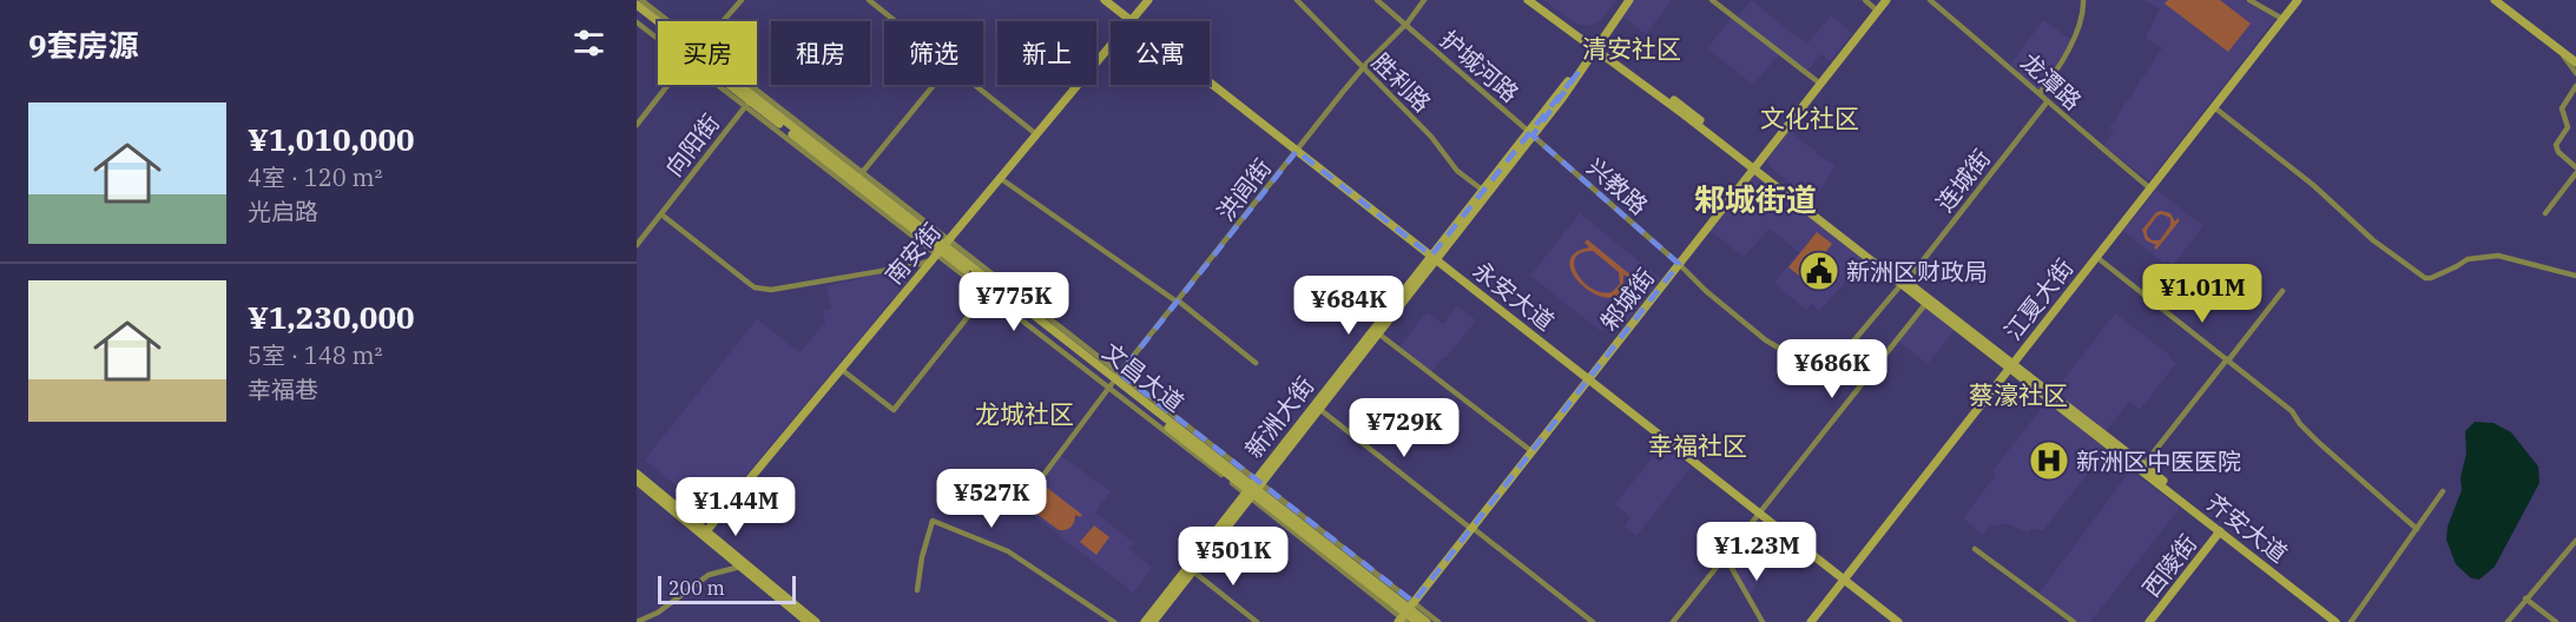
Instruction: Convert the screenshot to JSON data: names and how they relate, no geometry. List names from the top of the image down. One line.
{"streets":{"main road":["南安街","永安大道","邾城街","江夏大街","文昌大道","新洲大街","齐安大道","西陵街"],"street":["护城河路","龙潭路","胜利路","向阳街","连城街","兴教路","洪闾街"]},"crossings":[["护城河路","兴教路"],["护城河路","洪闾街"],["护城河路","新洲大街"],["龙潭路","连城街"],["龙潭路","江夏大街"],["胜利路","洪闾街"],["胜利路","新洲大街"],["向阳街","文昌大道"],["连城街","兴教路"],["连城街","邾城街"],["连城街","齐安大道"],["兴教路","邾城街"],["兴教路","新洲大街"],["洪闾街","永安大道"],["洪闾街","文昌大道"],["南安街","永安大道"],["南安街","文昌大道"],["永安大道","邾城街"],["永安大道","江夏大街"],["永安大道","新洲大街"],["邾城街","文昌大道"],["邾城街","齐安大道"],["江夏大街","齐安大道"],["文昌大道","新洲大街"],["新洲大街","齐安大道"],["齐安大道","西陵街"]],"districts":["清安社区","文化社区","邾城街道","蔡濠社区","龙城社区","幸福社区"],"places":{"public building":["新洲区财政局"],"hospital":["新洲区中医医院"]},"scale_bar":"200 m","page":{"heading":"9套房源","chip":["买房","租房","筛选","新上","公寓"],"list":[{"name":"¥1,010,000","note":"4室 · 120 m² · 光启路"},{"name":"¥1,230,000","note":"5室 · 148 m² · 幸福巷"}],"price":["¥1.01M","¥775K","¥684K","¥686K","¥729K","¥527K","¥1.44M","¥1.23M","¥501K"],"scale":"200 m"}}
